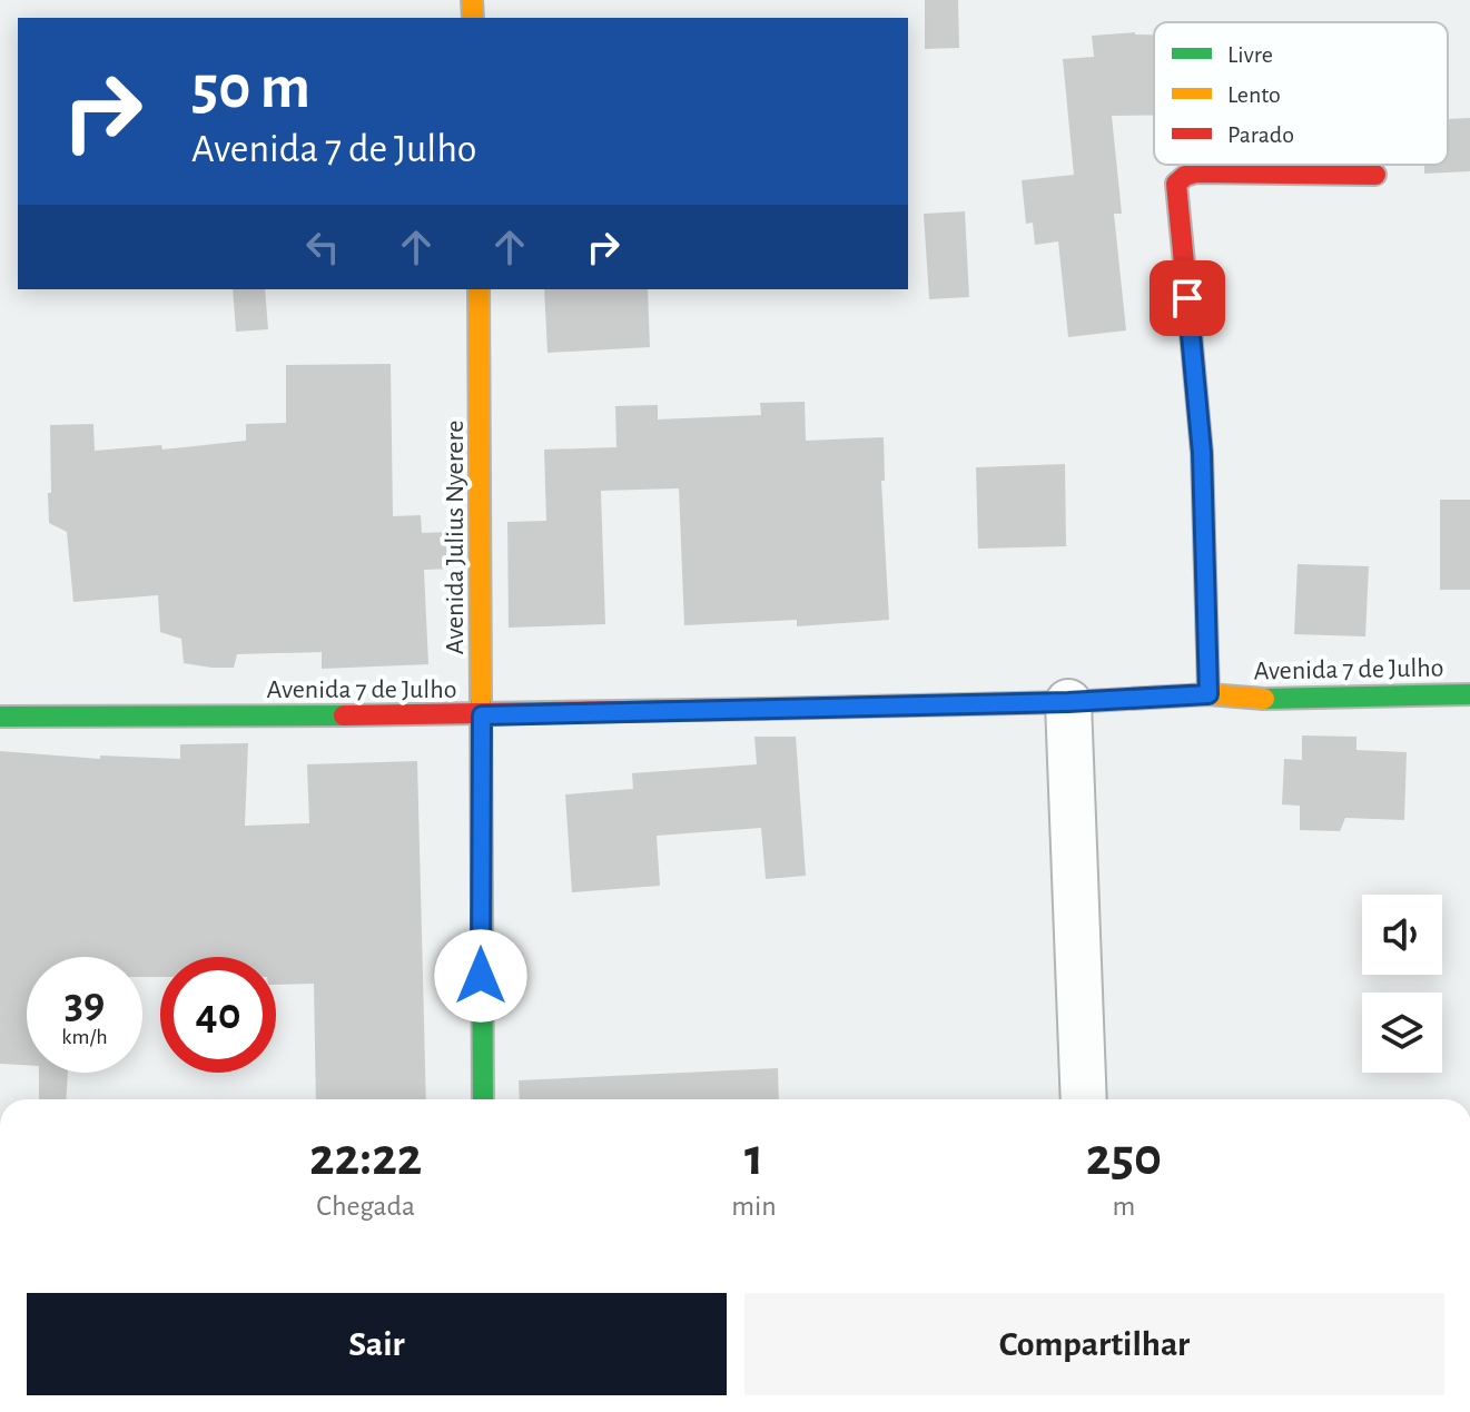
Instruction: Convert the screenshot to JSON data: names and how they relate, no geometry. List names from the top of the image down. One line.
{"streets":{"street":["Avenida Julius Nyerere","Avenida 7 de Julho"]},"crossings":[["Avenida Julius Nyerere","Avenida 7 de Julho"]],"legend":["Livre","Lento","Parado"],"page":{"turn":["50 m","Avenida 7 de Julho"],"speed":"39 km/h","limit":"40","eta":["22:22","Chegada","1","min","250","m"],"buttons":["Sair","Compartilhar"]}}
